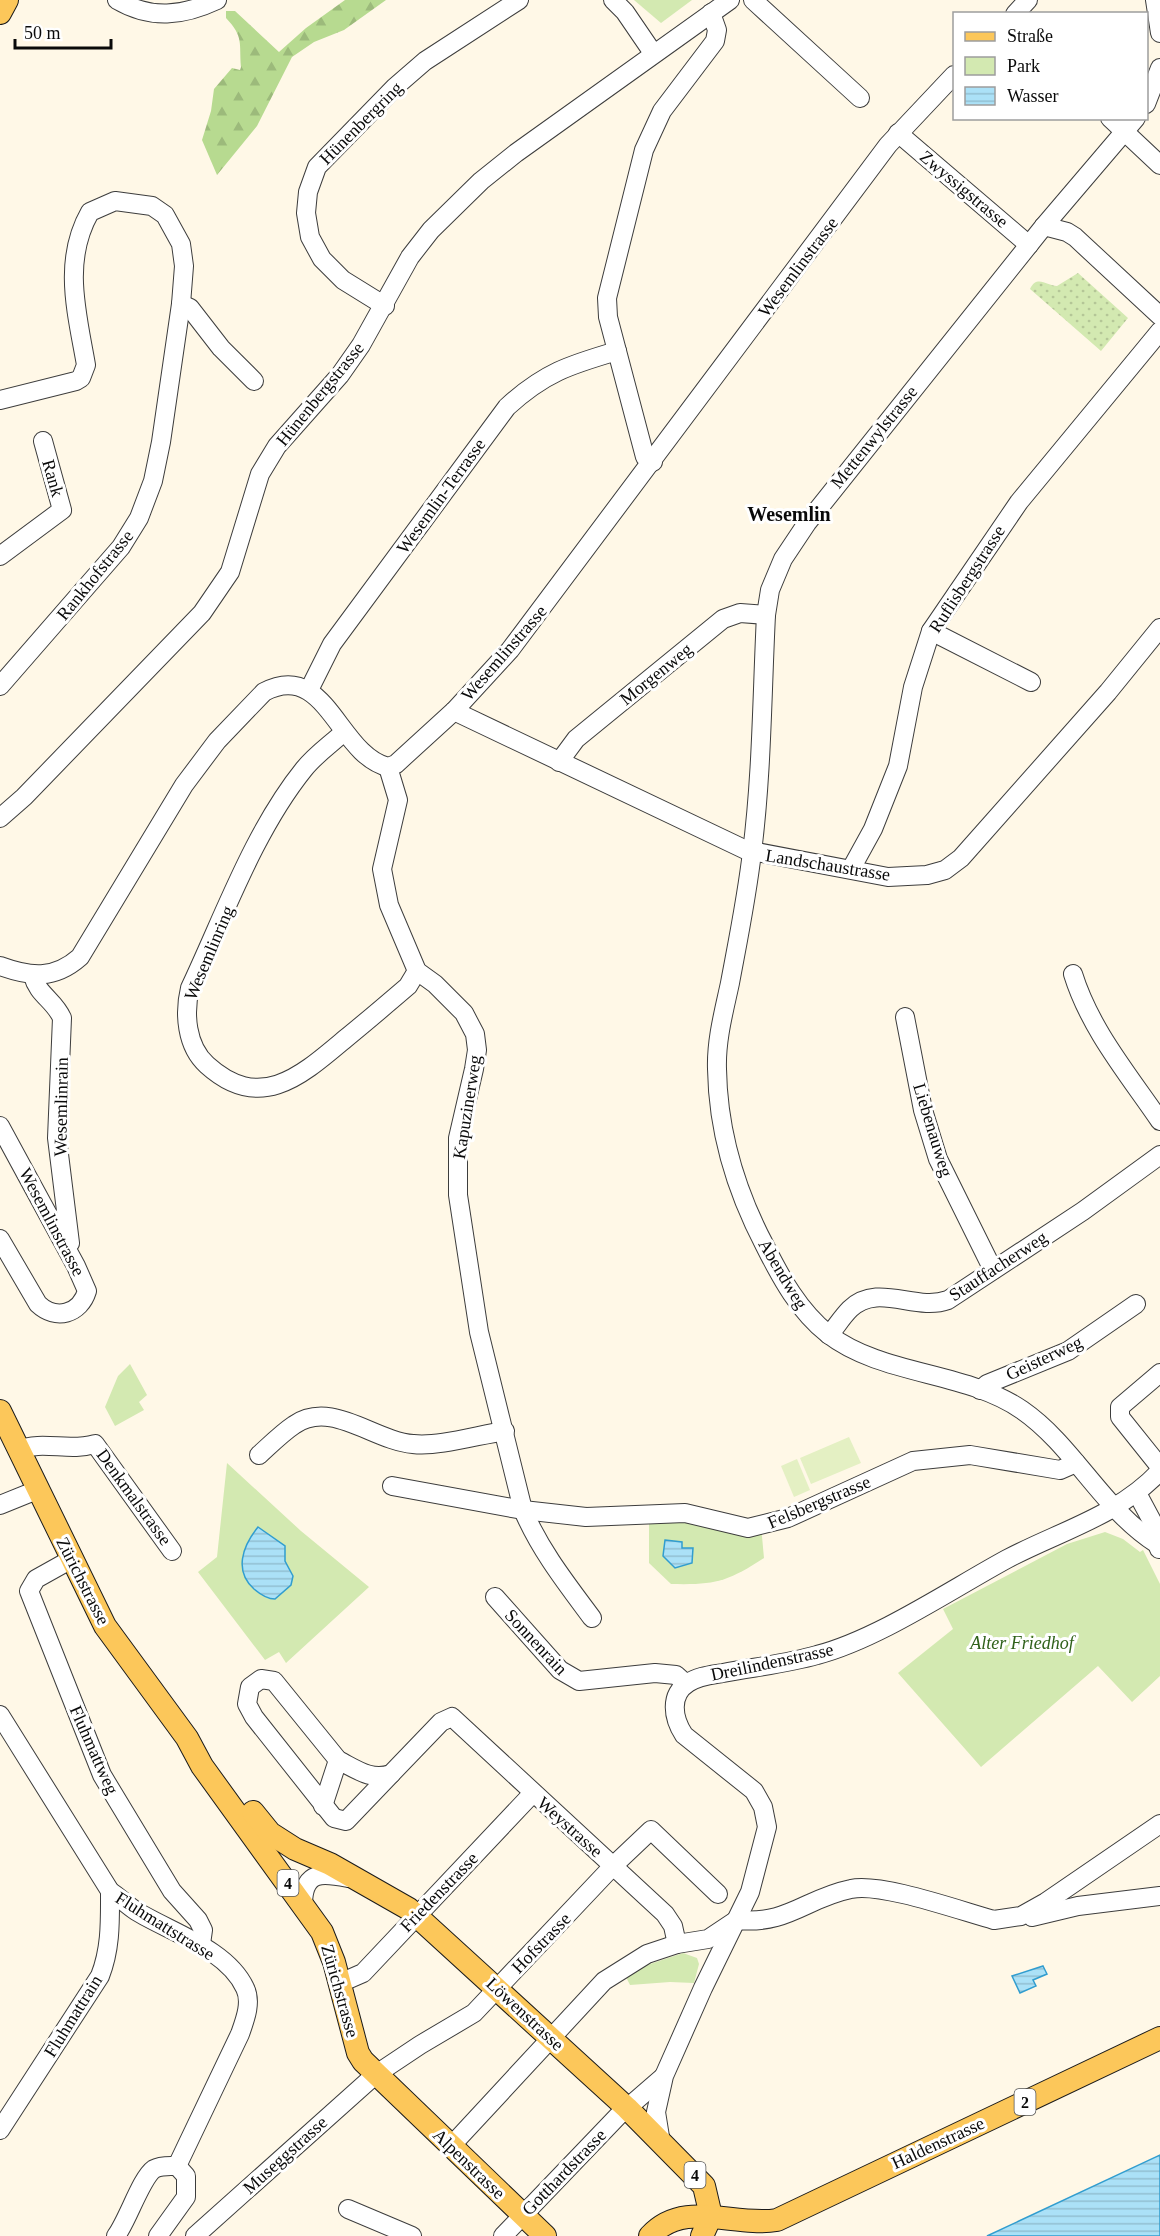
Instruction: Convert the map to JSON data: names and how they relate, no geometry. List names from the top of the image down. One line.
{"streets":{"main road":["Zürichstrasse","4","Löwenstrasse","2","Haldenstrasse","Alpenstrasse"],"street":["Hünenbergring","Zwyssigstrasse","Wesemlinstrasse","Hünenbergstrasse","Mettenwylstrasse","Rank","Wesemlin-Terrasse","Rankhofstrasse","Ruflisbergstrasse","Morgenweg","Landschaustrasse","Wesemlinring","Wesemlinrain","Kapuzinerweg","Liebenauweg","Stauffacherweg","Abendweg","Geisterweg","Denkmalstrasse","Felsbergstrasse","Sonnenrain","Dreilindenstrasse","Fluhmattweg","Weystrasse","Friedenstrasse","Fluhmattstrasse","Hofstrasse","Fluhmattrain","Museggstrasse","Gotthardstrasse"]},"crossings":[["Hünenbergring","Hünenbergstrasse"],["Zwyssigstrasse","Wesemlinstrasse"],["Zwyssigstrasse","Mettenwylstrasse"],["Wesemlinstrasse","Landschaustrasse"],["Wesemlinstrasse","Wesemlinrain"],["Wesemlinstrasse","Kapuzinerweg"],["Mettenwylstrasse","Morgenweg"],["Mettenwylstrasse","Landschaustrasse"],["Mettenwylstrasse","Abendweg"],["Ruflisbergstrasse","Landschaustrasse"],["Morgenweg","Landschaustrasse"],["Landschaustrasse","Abendweg"],["Wesemlinring","Kapuzinerweg"],["Kapuzinerweg","Felsbergstrasse"],["Liebenauweg","Stauffacherweg"],["Stauffacherweg","Abendweg"],["Abendweg","Geisterweg"],["Abendweg","Felsbergstrasse"],["Abendweg","Dreilindenstrasse"],["Denkmalstrasse","Zürichstrasse"],["Zürichstrasse","Fluhmattweg"],["Zürichstrasse","Friedenstrasse"],["Zürichstrasse","Hofstrasse"],["Zürichstrasse","Löwenstrasse"],["Zürichstrasse","Museggstrasse"],["Zürichstrasse","Alpenstrasse"],["Sonnenrain","Dreilindenstrasse"],["Dreilindenstrasse","Löwenstrasse"],["Dreilindenstrasse","Gotthardstrasse"],["Fluhmattweg","Fluhmattstrasse"],["Weystrasse","Friedenstrasse"],["Weystrasse","Hofstrasse"],["Friedenstrasse","Löwenstrasse"],["Fluhmattstrasse","Fluhmattrain"],["Hofstrasse","Löwenstrasse"],["Hofstrasse","Museggstrasse"],["Löwenstrasse","2"],["Löwenstrasse","Haldenstrasse"],["Löwenstrasse","Gotthardstrasse"],["2","Haldenstrasse"],["Alpenstrasse","Gotthardstrasse"]],"districts":["Wesemlin"],"parks":["Alter Friedhof"],"legend":["Straße","Park","Wasser"],"scale_bar":"50 m"}
